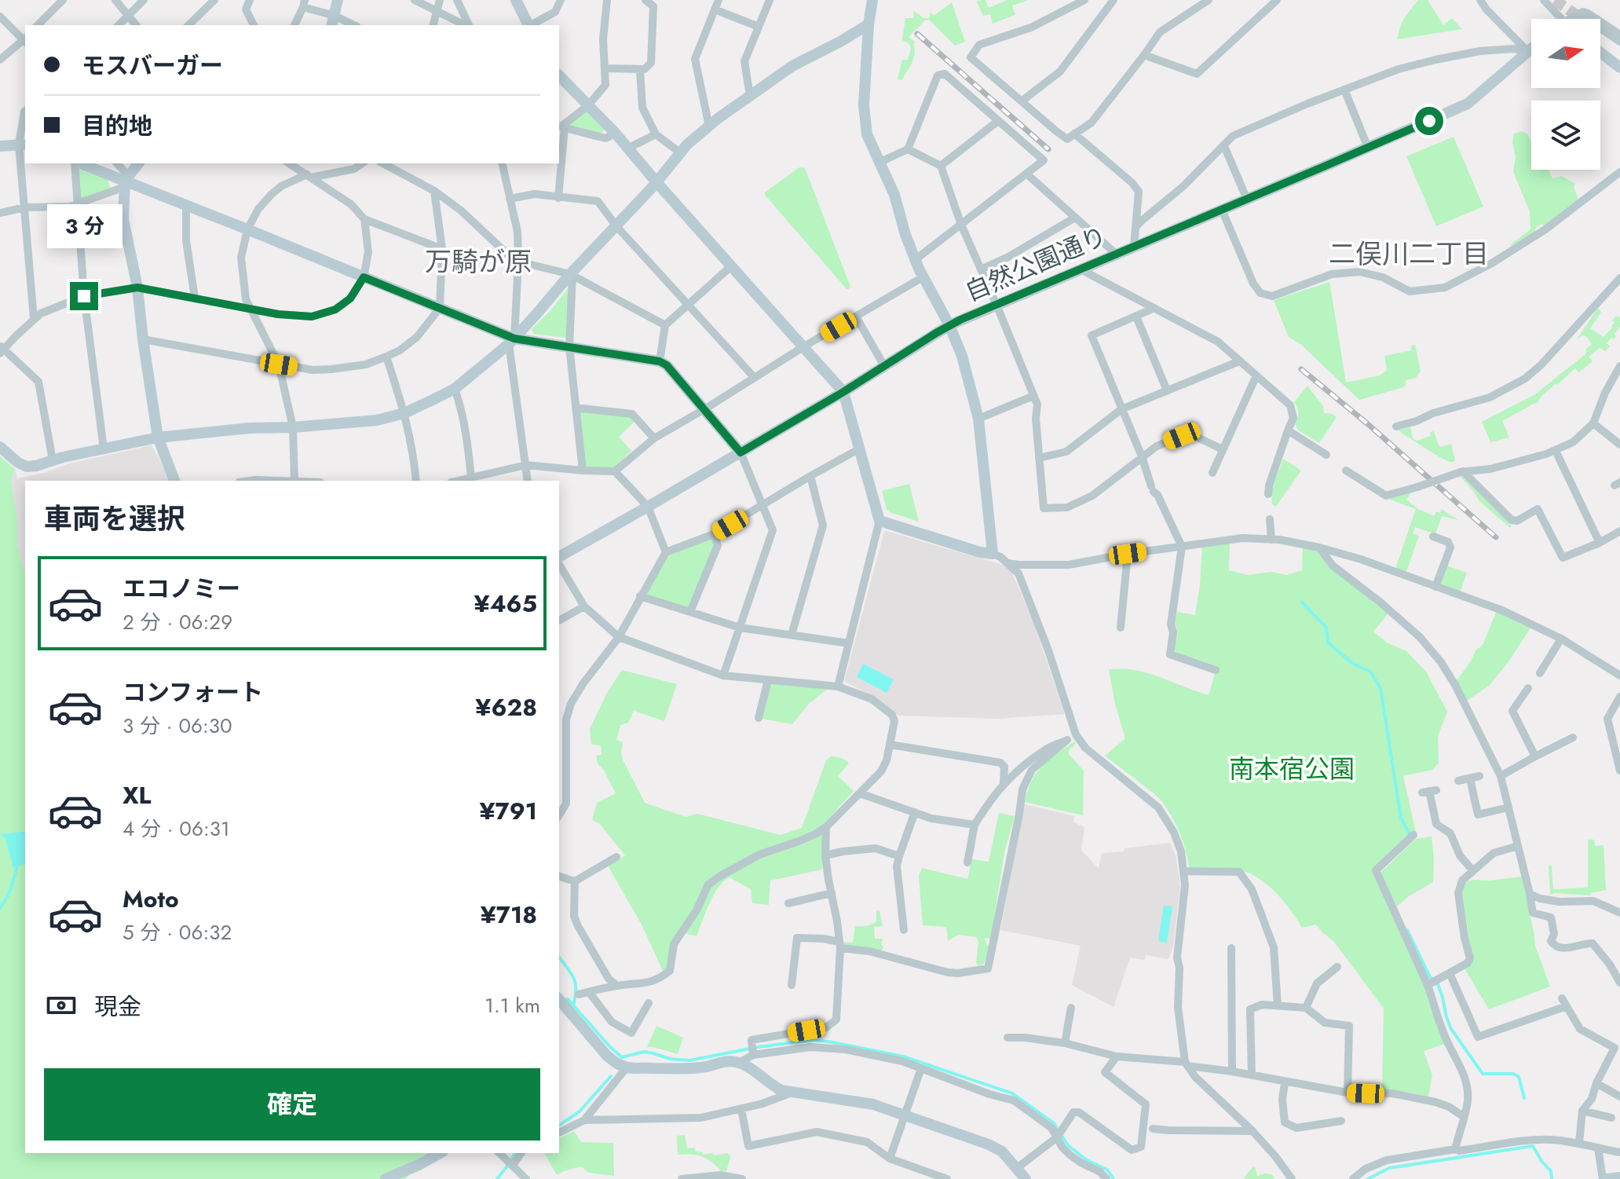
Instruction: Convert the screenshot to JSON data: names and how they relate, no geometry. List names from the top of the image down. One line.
{"streets":{"street":["自然公園通り"]},"districts":["二俣川二丁目","万騎が原"],"parks":["南本宿公園"],"north":"right","page":{"banner":["モスバーガー","目的地"],"bubble":"3 分","heading":"車両を選択","list":[{"name":"エコノミー","note":"2 分 · 06:29","value":"¥465"},{"name":"コンフォート","note":"3 分 · 06:30","value":"¥628"},{"name":"XL","note":"4 分 · 06:31","value":"¥791"},{"name":"Moto","note":"5 分 · 06:32","value":"¥718"}],"pay":["現金","1.1 km"],"buttons":"確定"}}
